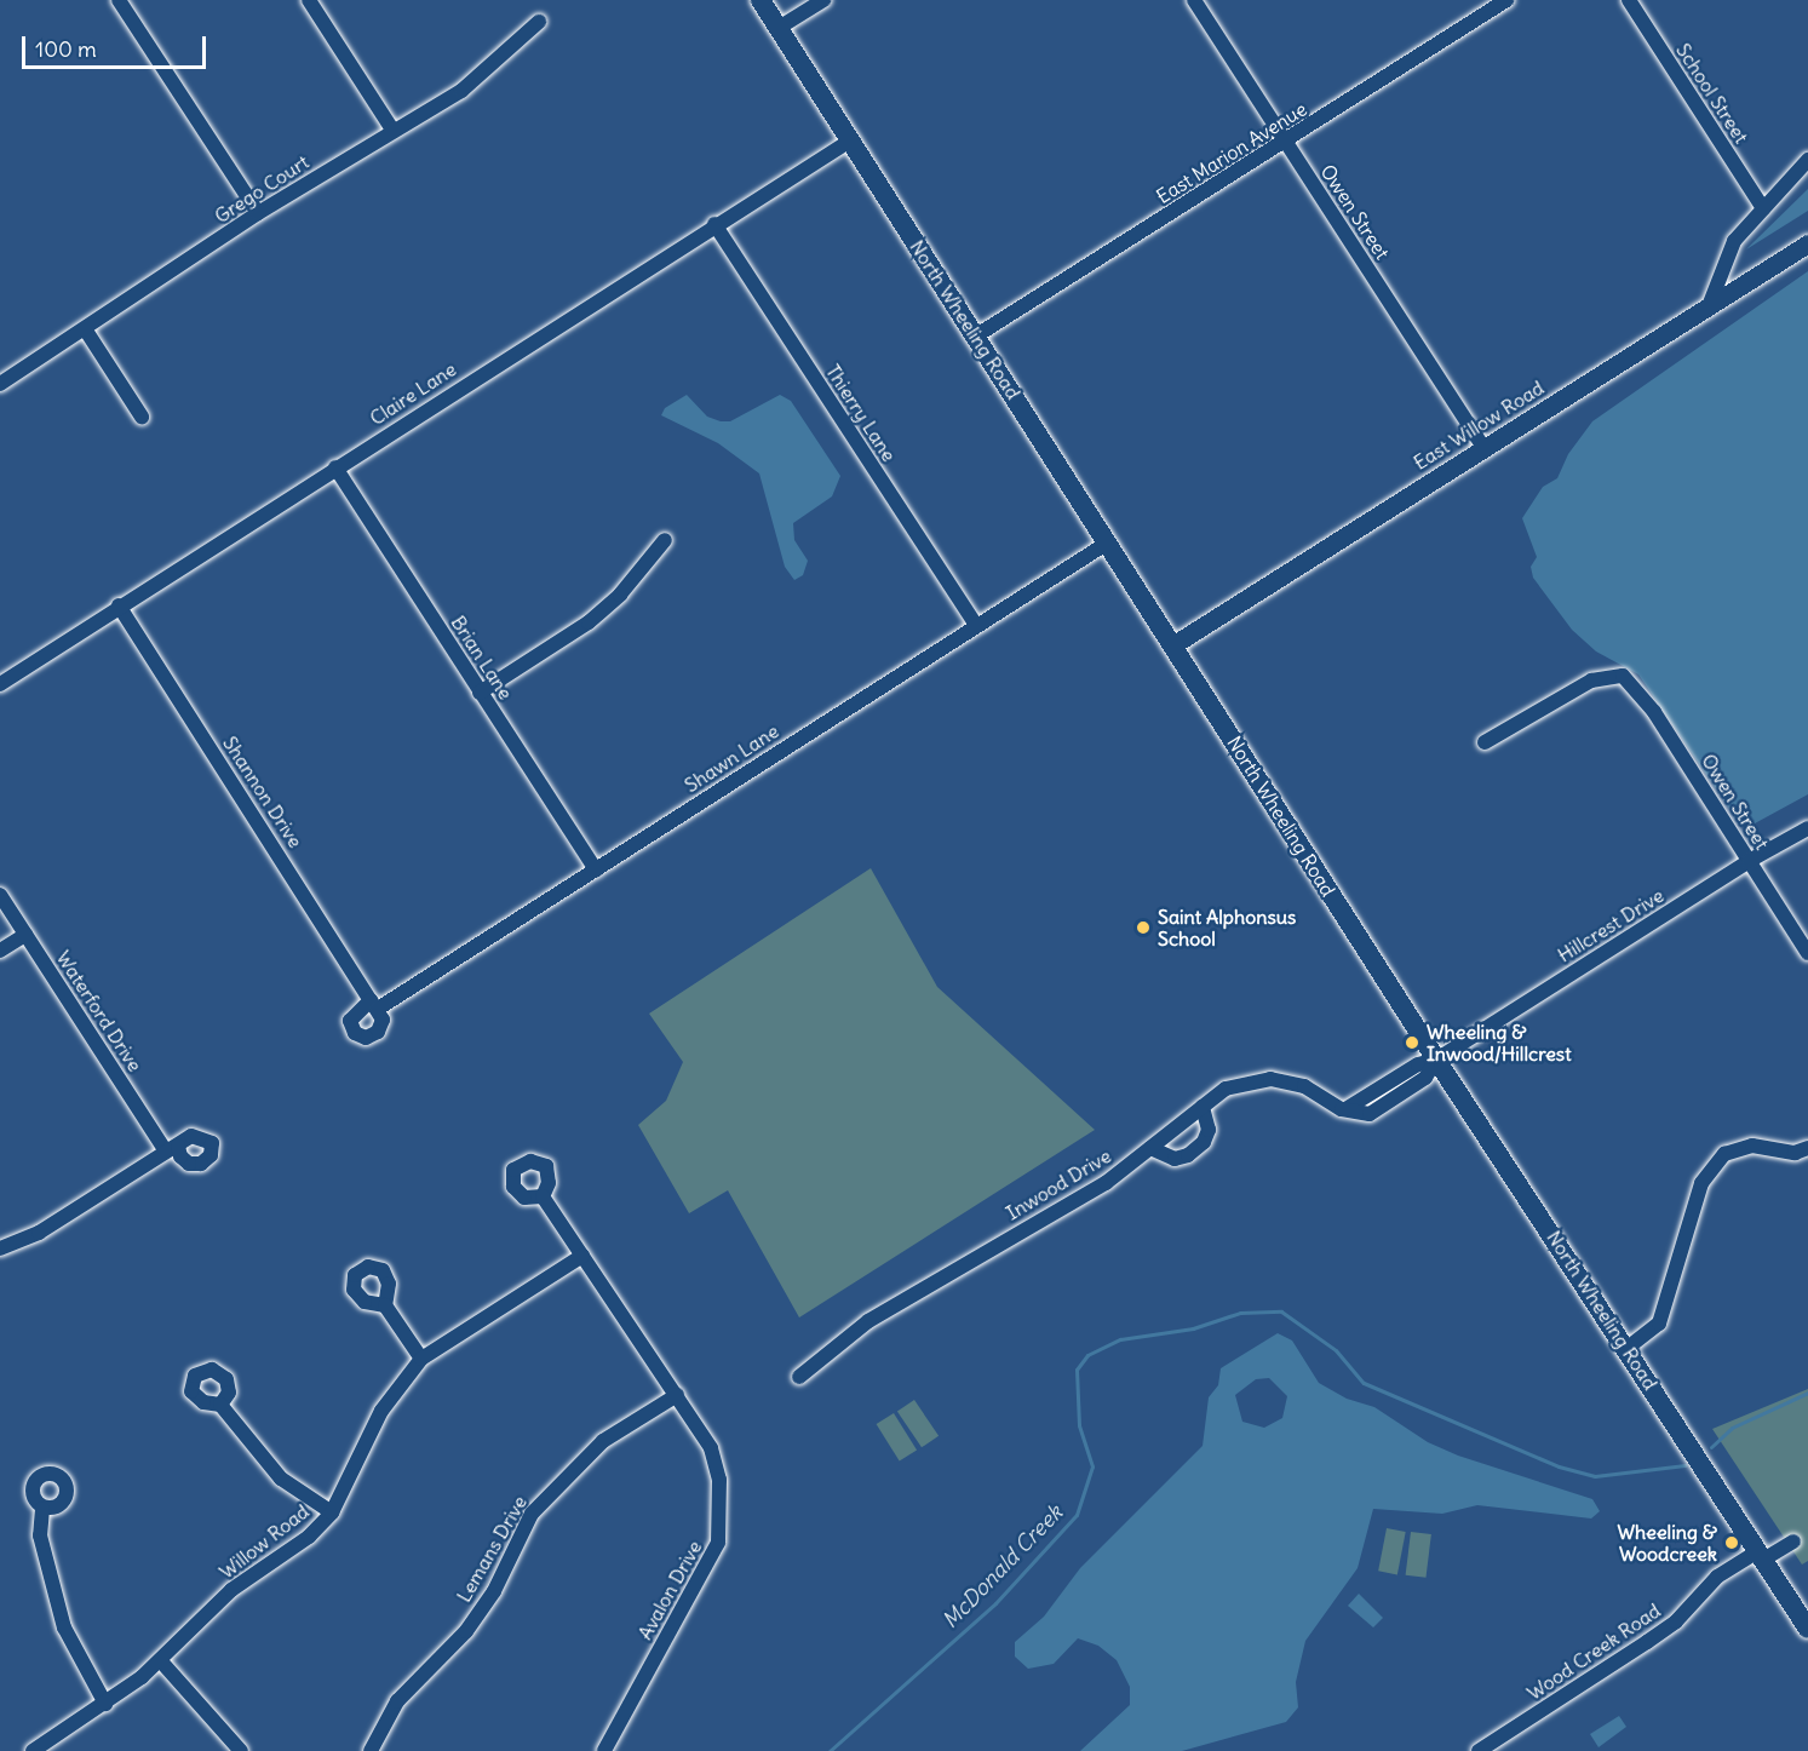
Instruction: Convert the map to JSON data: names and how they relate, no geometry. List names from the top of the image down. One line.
{"streets":{"main road":["North Wheeling Road"],"street":["School Street","East Marion Avenue","Grego Court","Owen Street","Claire Lane","Thierry Lane","East Willow Road","Brian Lane","Shawn Lane","Shannon Drive","Hillcrest Drive","Waterford Drive","Inwood Drive","Willow Road","Lemans Drive","Avalon Drive","Wood Creek Road"]},"crossings":[["East Marion Avenue","Owen Street"],["East Marion Avenue","North Wheeling Road"],["Owen Street","East Willow Road"],["Owen Street","Hillcrest Drive"],["North Wheeling Road","Claire Lane"],["North Wheeling Road","East Willow Road"],["North Wheeling Road","Shawn Lane"],["North Wheeling Road","Hillcrest Drive"],["North Wheeling Road","Inwood Drive"],["North Wheeling Road","Wood Creek Road"],["Claire Lane","Thierry Lane"],["Claire Lane","Brian Lane"],["Claire Lane","Shannon Drive"],["Thierry Lane","Shawn Lane"],["Brian Lane","Shawn Lane"],["Shawn Lane","Shannon Drive"],["Hillcrest Drive","Inwood Drive"],["Willow Road","Avalon Drive"],["Lemans Drive","Avalon Drive"]],"water":["McDonald Creek"],"places":["Saint Alphonsus School","Wheeling & Inwood/Hillcrest","Wheeling & Woodcreek"],"scale_bar":"100 m"}
